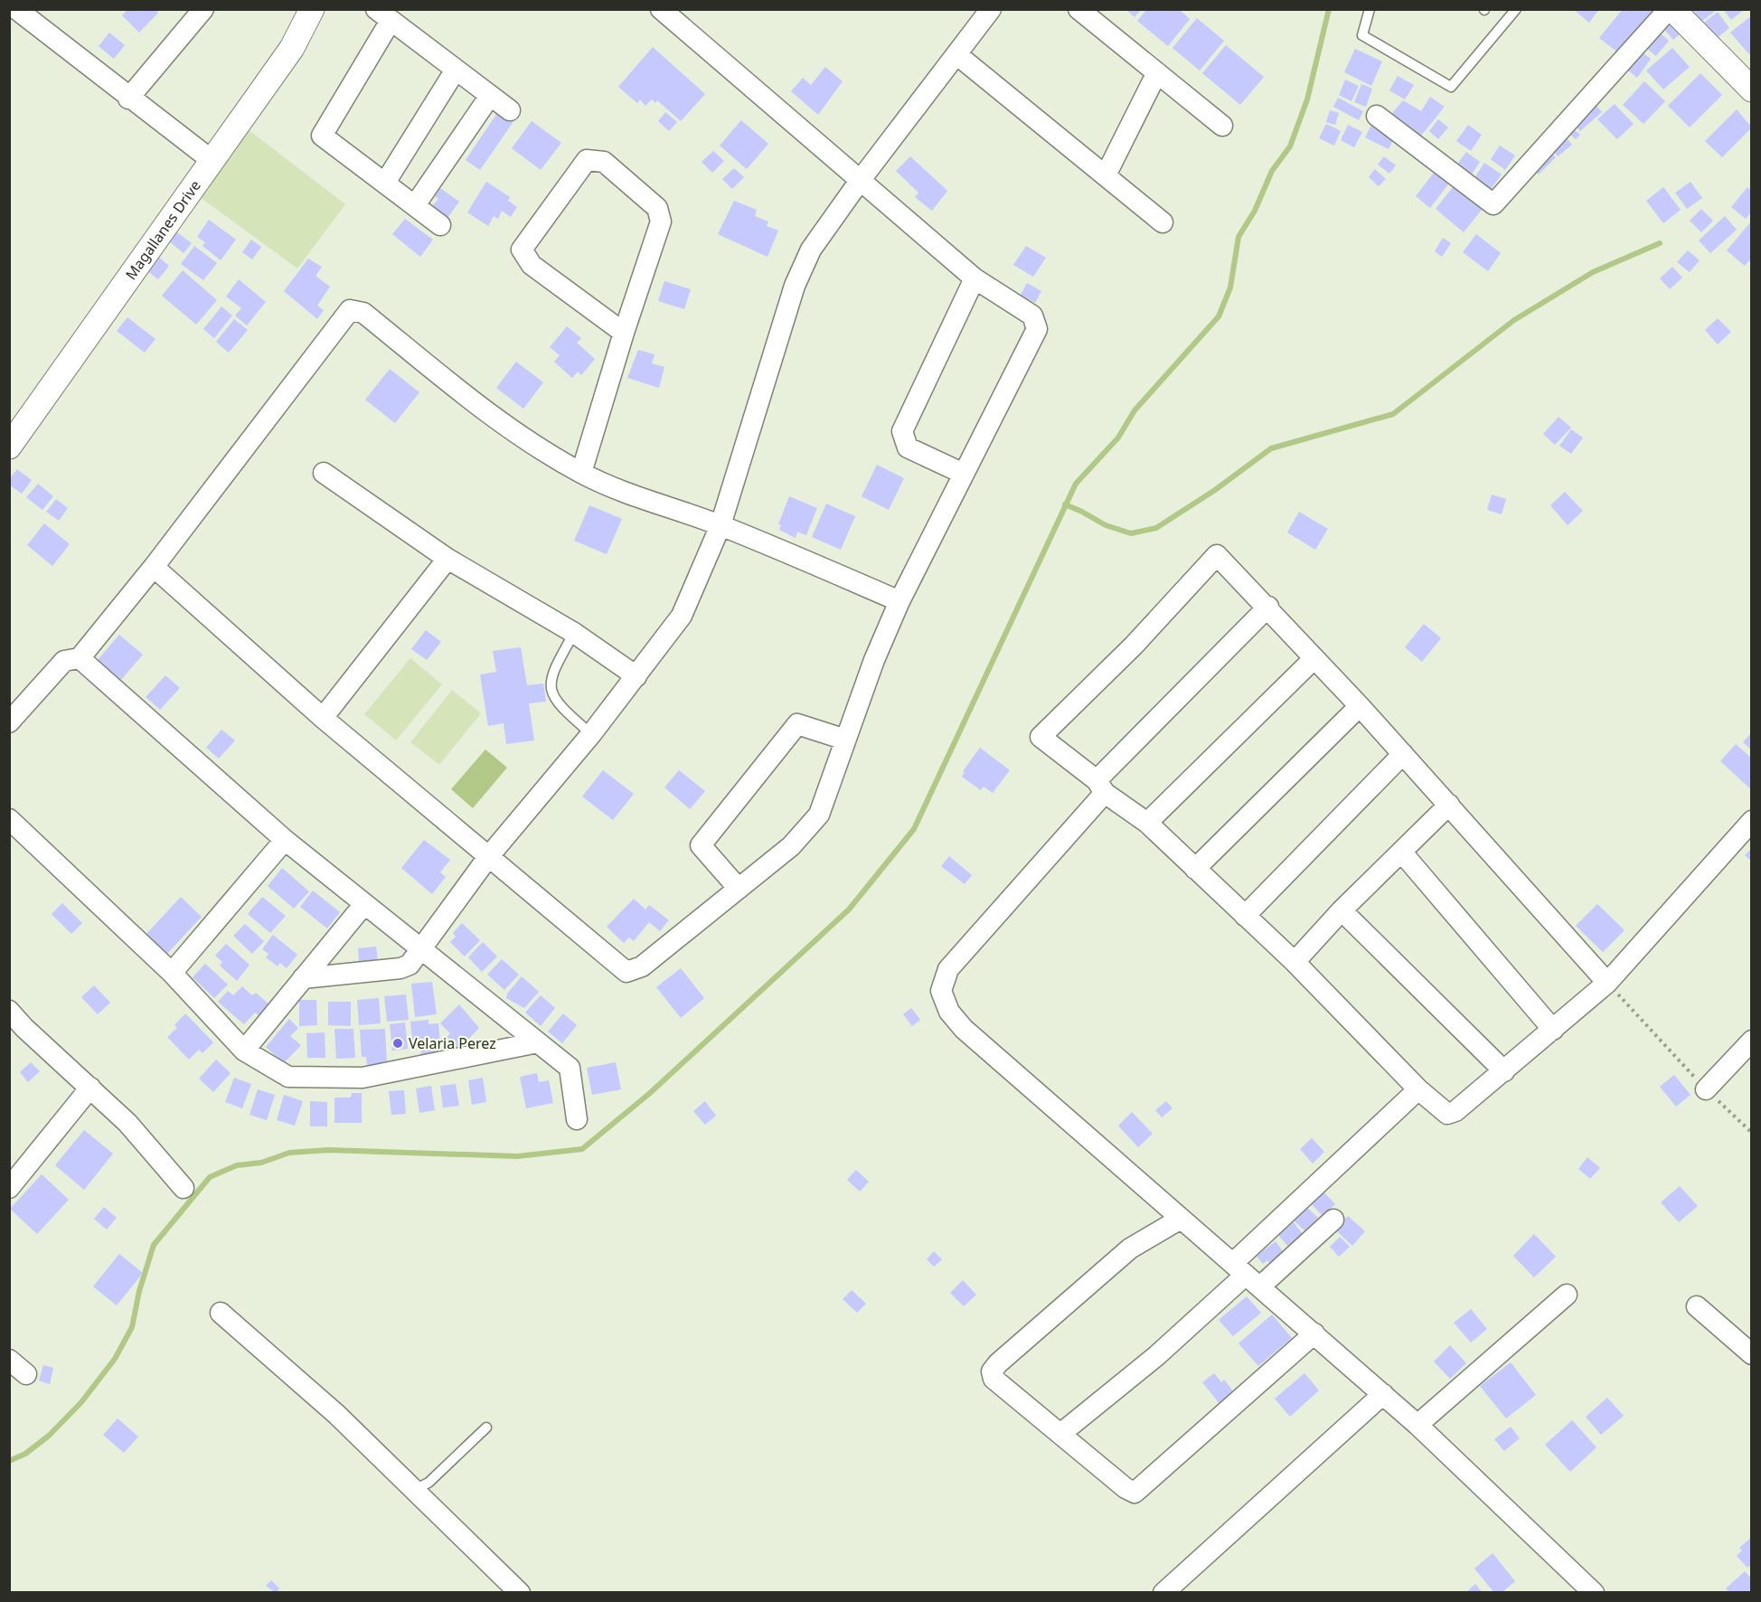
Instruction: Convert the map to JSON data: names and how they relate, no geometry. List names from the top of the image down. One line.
{"streets":{"street":["Magallanes Drive"]},"places":["Velaria Perez"]}
